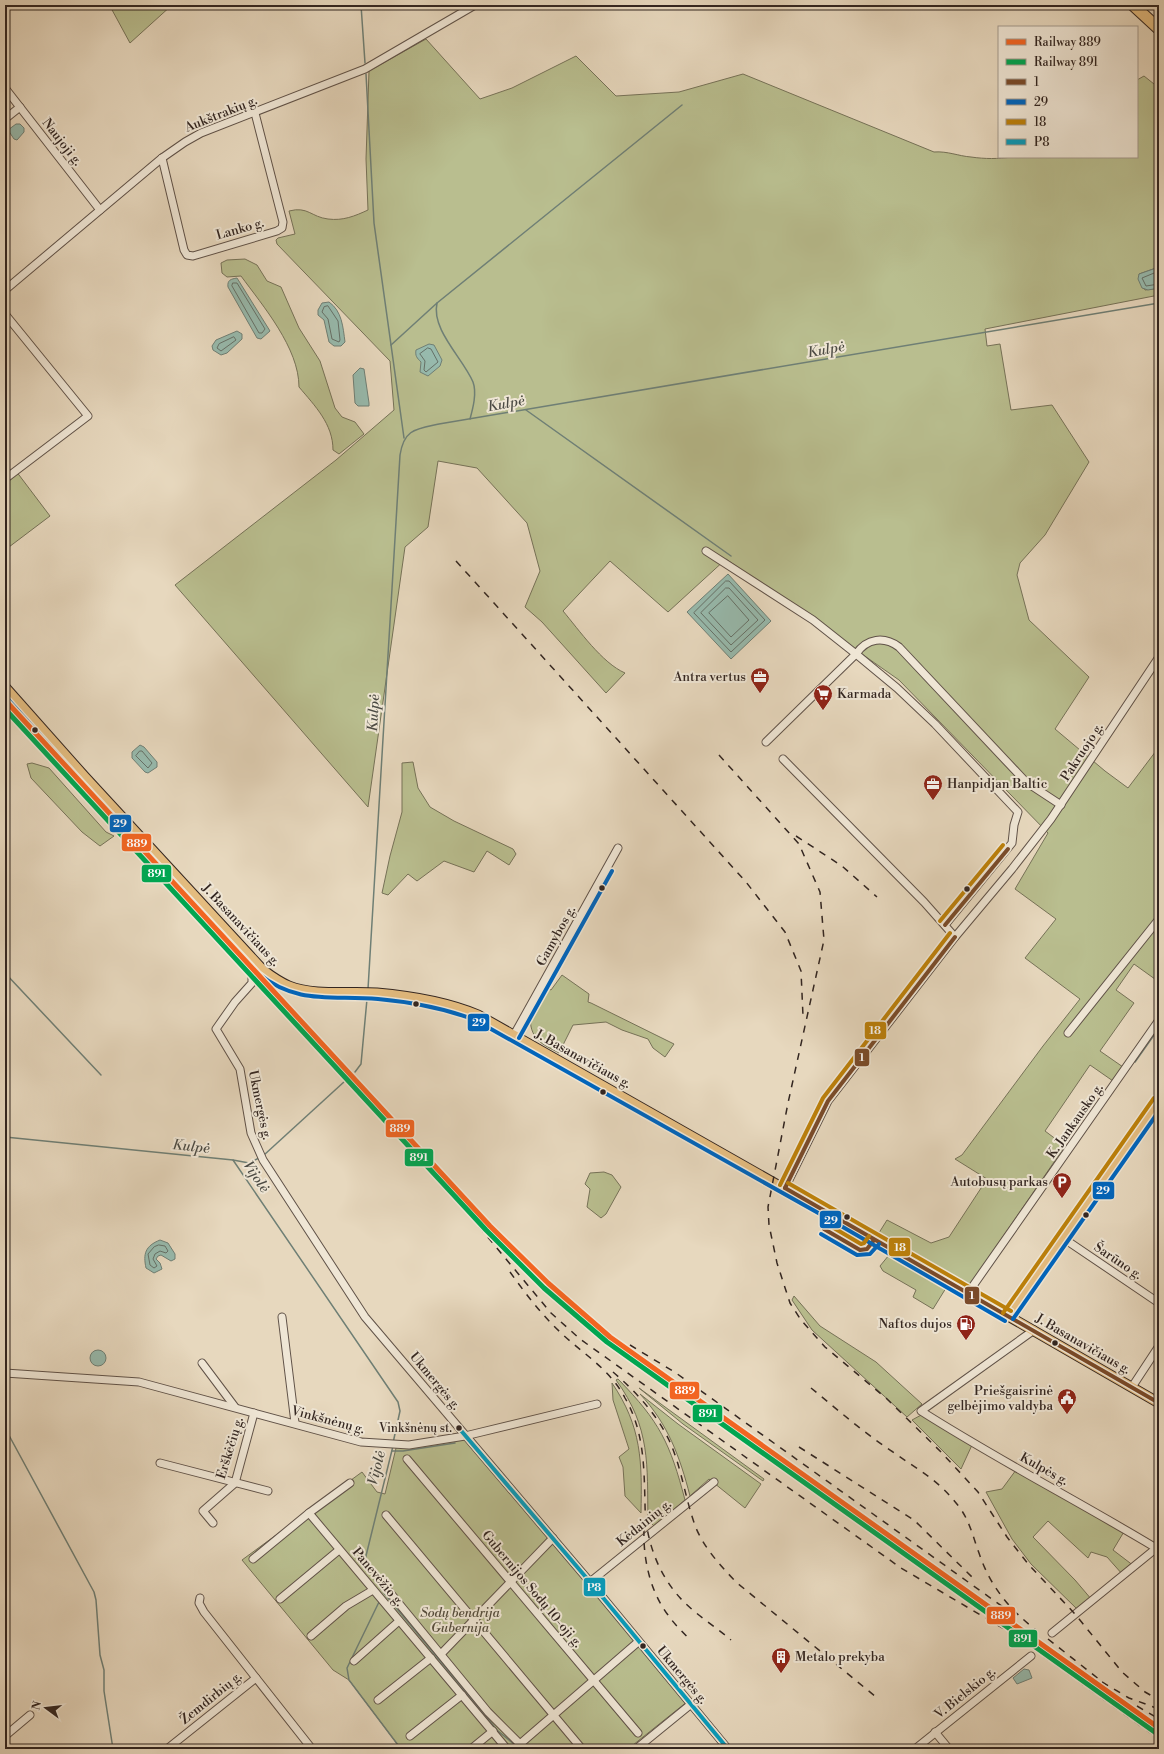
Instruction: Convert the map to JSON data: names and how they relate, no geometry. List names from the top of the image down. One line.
{"streets":{"main road":["J. Basanavičiaus g."],"street":["Aukštrakių g.","Naujoji g.","Lanko g.","Pakruojo g.","Gamybos g.","Ukmergės g.","K. Jankausko g.","Šarūno g.","Vinkšnėnų g.","Erškėčių g.","Kulpės g.","Kėdainių g.","Panevėžio g.","Gubernijos Sodų 10-oji g.","V. Bielskio g.","Žemdirbių g."]},"crossings":[["Aukštrakių g.","Naujoji g."],["Aukštrakių g.","Lanko g."],["Pakruojo g.","J. Basanavičiaus g."],["J. Basanavičiaus g.","Gamybos g."],["J. Basanavičiaus g.","K. Jankausko g."],["J. Basanavičiaus g.","Kulpės g."],["Ukmergės g.","Vinkšnėnų g."],["Ukmergės g.","Kėdainių g."],["Vinkšnėnų g.","Erškėčių g."]],"water":["Kulpė","Vijolė"],"parks":["Sodų bendrija Gubernija"],"places":{"office":["Antra vertus","Hanpidjan Baltic"],"supermarket":["Karmada"],"parking":["Autobusų parkas"],"fuel station":["Naftos dujos"],"public building":["Priešgaisrinė gelbėjimo valdyba"],"other":["Vinkšnėnų st."],"building":["Metalo prekyba"]},"lines":["transit line 29","rail line 889","rail line 891","transit line 18","transit line 1","transit line P8"],"legend":["Railway 889","Railway 891","1","29","18","P8"],"north":"left"}
